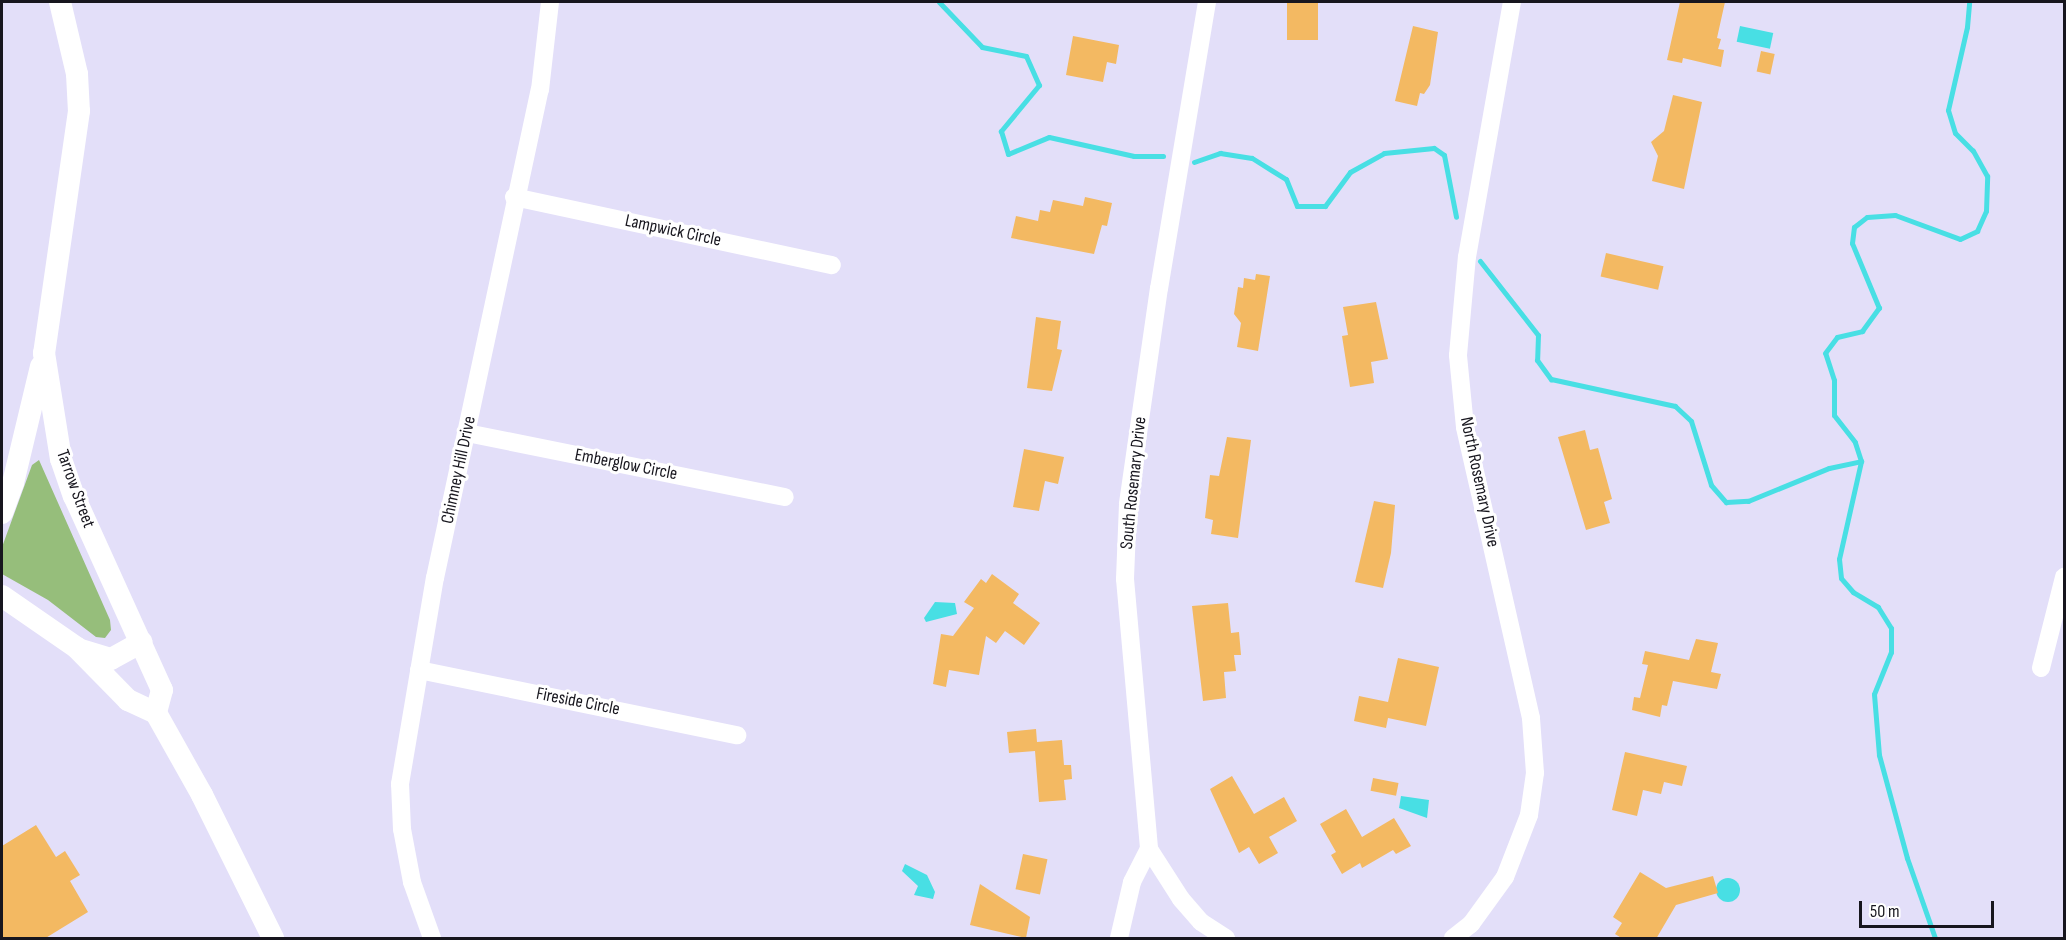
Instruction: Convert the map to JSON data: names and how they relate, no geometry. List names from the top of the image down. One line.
{"streets":{"main road":["Tarrow Street"],"street":["Lampwick Circle","Emberglow Circle","Chimney Hill Drive","North Rosemary Drive","South Rosemary Drive","Fireside Circle"]},"crossings":[["Lampwick Circle","Chimney Hill Drive"],["Emberglow Circle","Chimney Hill Drive"],["Chimney Hill Drive","Fireside Circle"]],"scale_bar":"50 m"}
